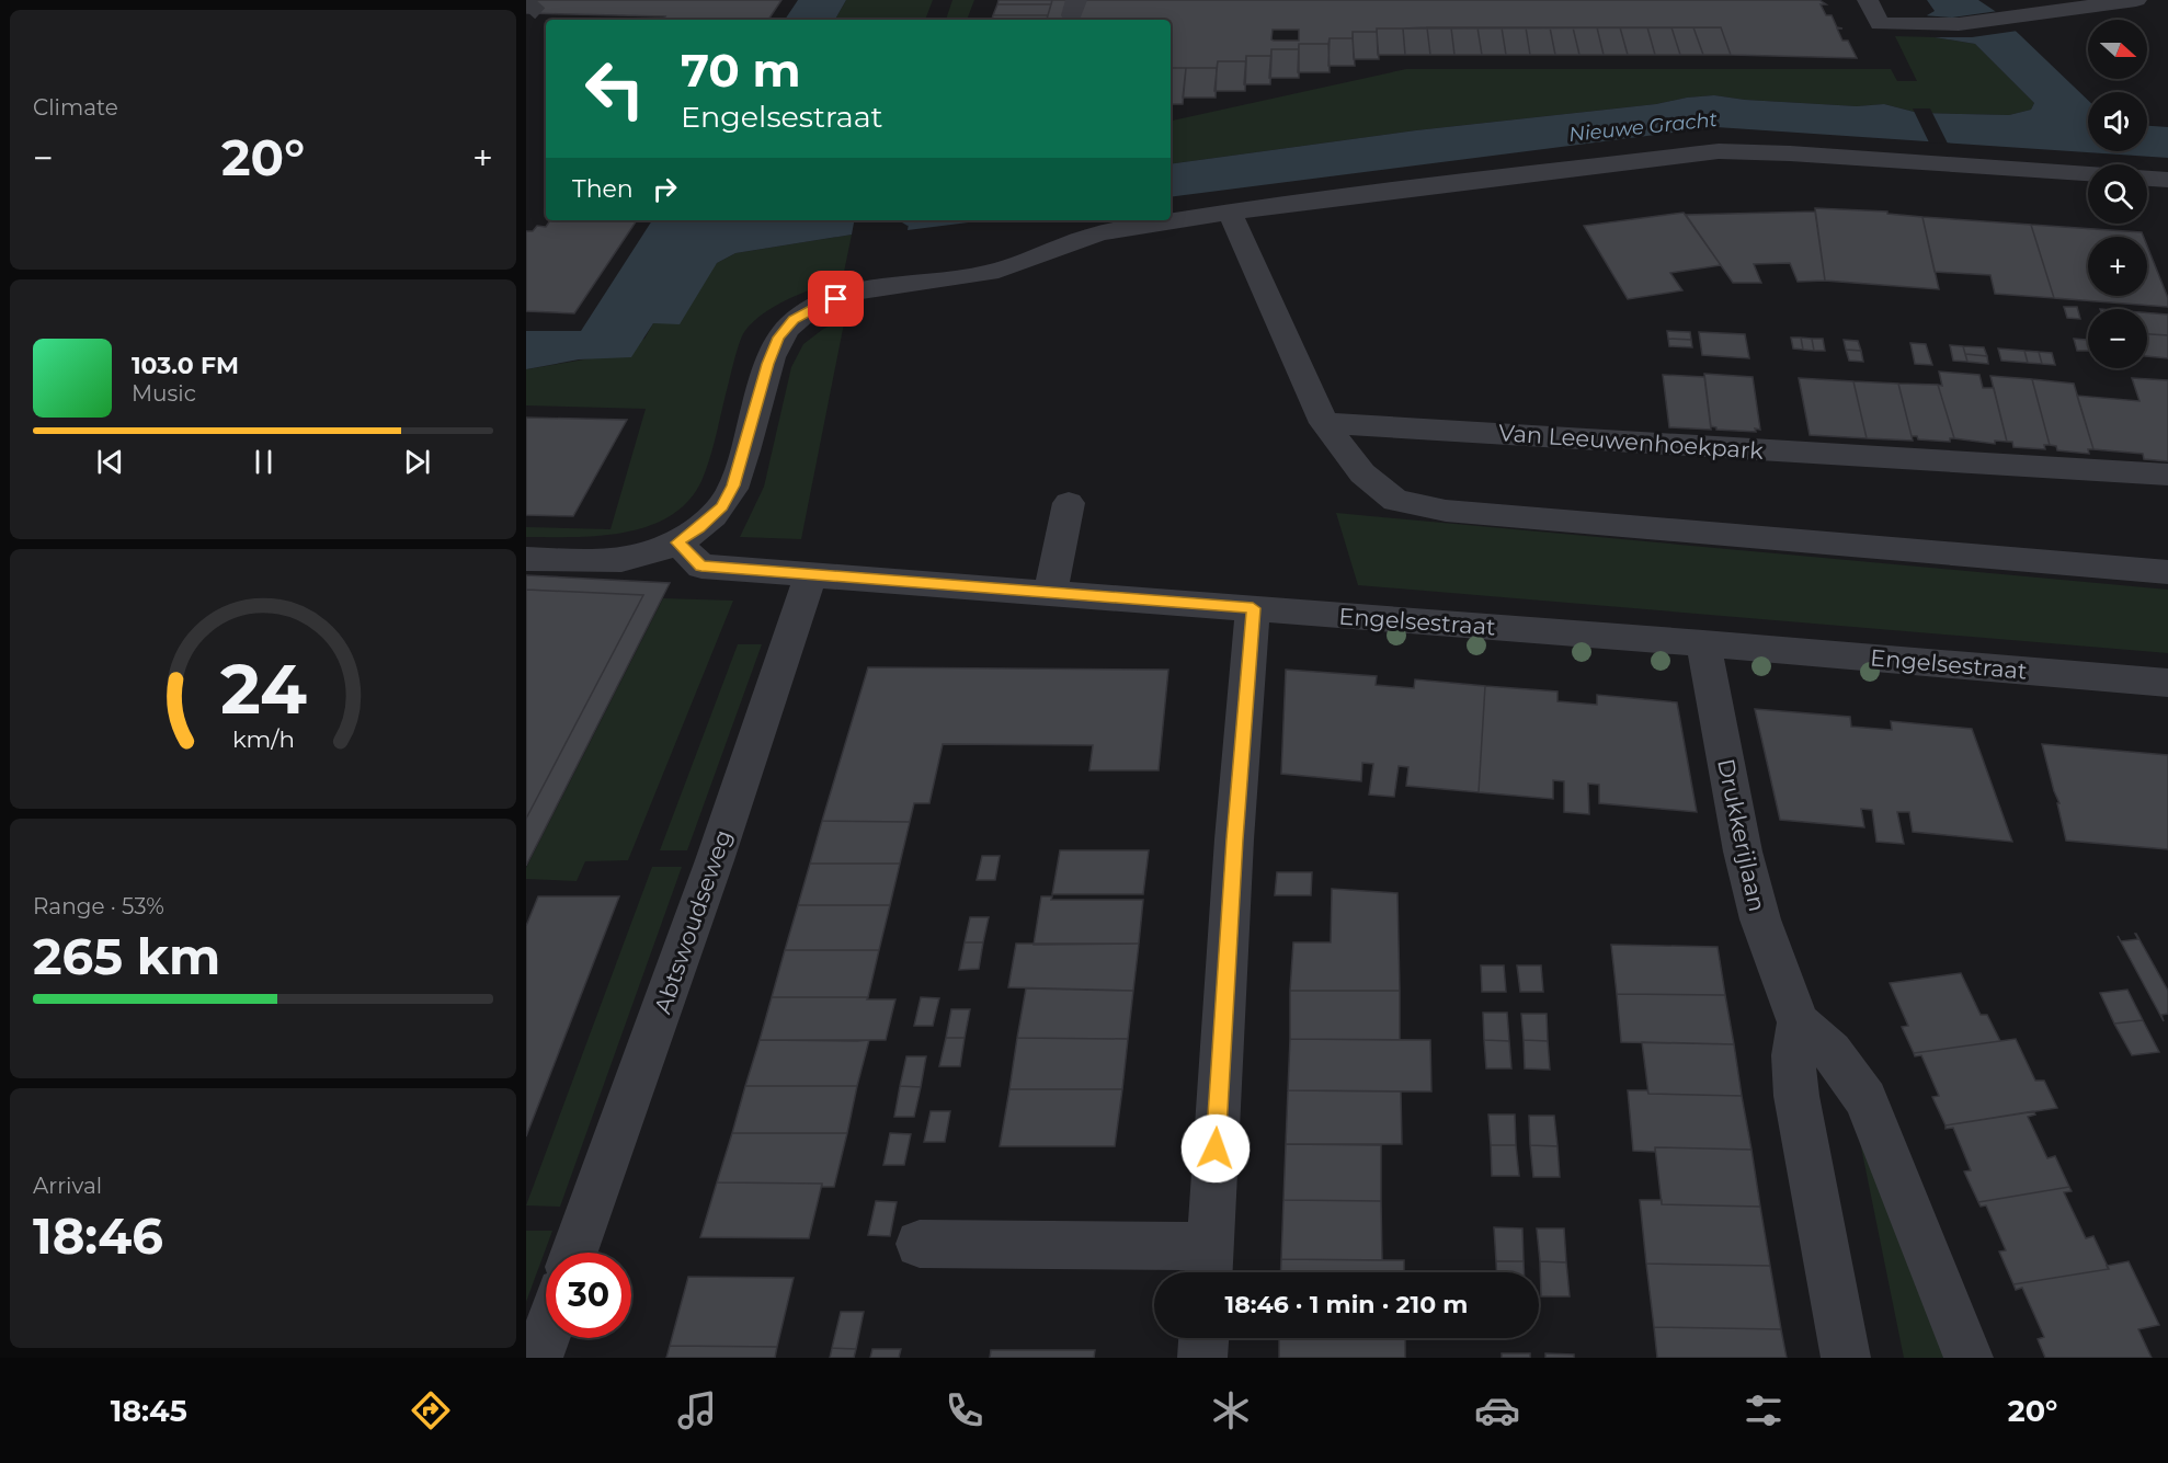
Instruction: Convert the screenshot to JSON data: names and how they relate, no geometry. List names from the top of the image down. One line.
{"streets":{"street":["Van Leeuwenhoekpark","Engelsestraat","Drukkerijlaan","Abtswoudseweg"]},"crossings":[["Engelsestraat","Drukkerijlaan"],["Engelsestraat","Abtswoudseweg"]],"water":["Nieuwe Gracht"],"north":"right","page":{"tile":["Climate",["Range · 53%","265 km"],["Arrival","18:46"]],"map_buttons":["+","−"],"turn":["70 m","Engelsestraat"],"heat":["−","20°","+"],"then":"Then","song":["103.0 FM","Music"],"limit":"30","trip":"18:46 · 1 min · 210 m","tabs":["18:45","20°"],"gauge":["24","km/h"]}}
